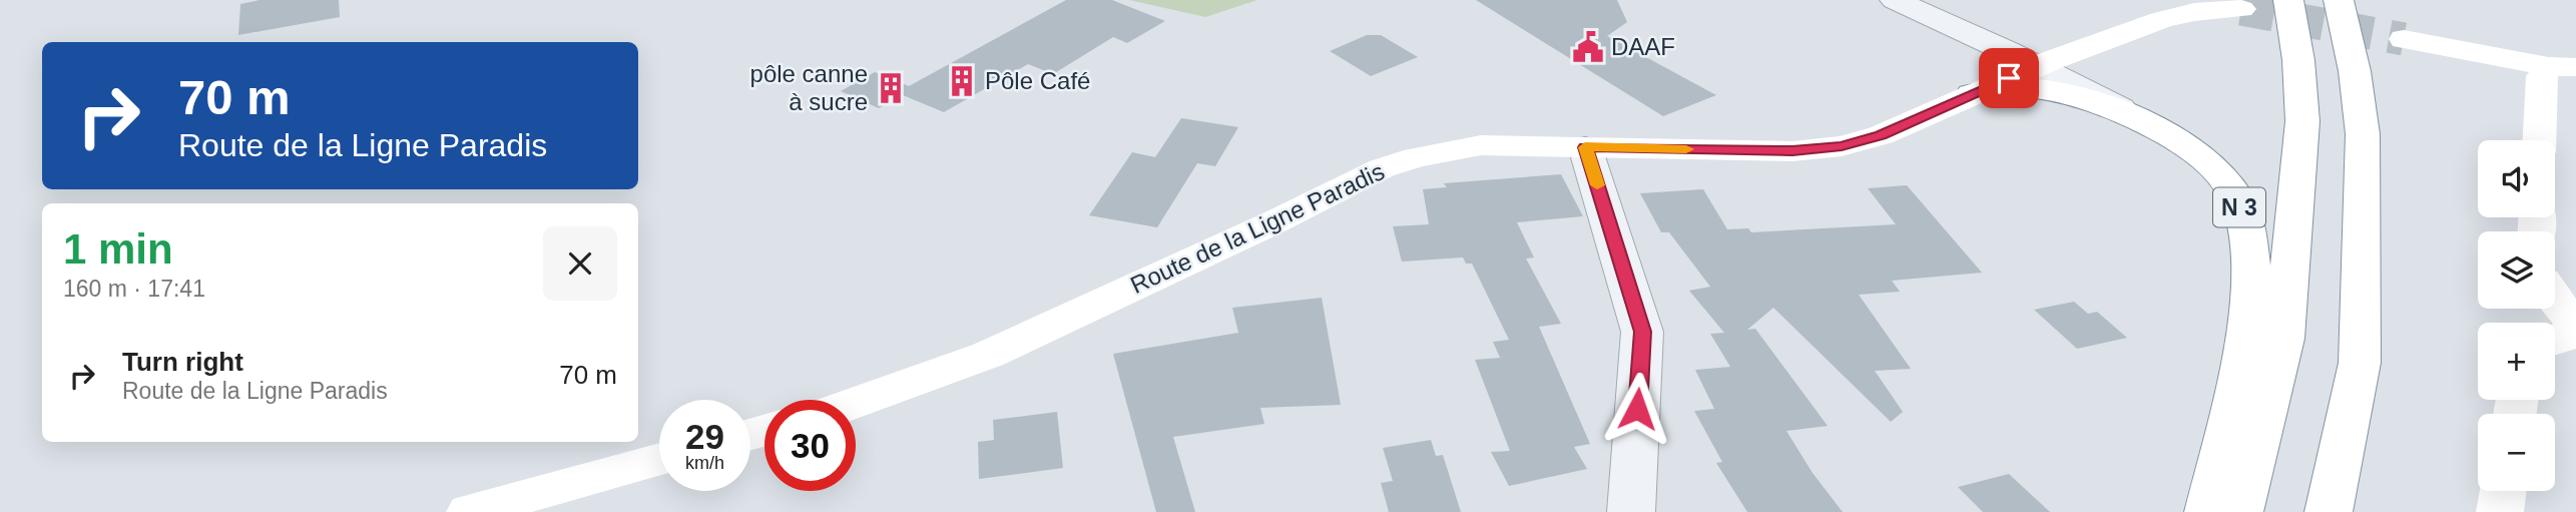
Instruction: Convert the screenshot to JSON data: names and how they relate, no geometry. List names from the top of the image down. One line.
{"streets":{"main road":["N 3","Route de la Ligne Paradis"]},"crossings":[["N 3","Route de la Ligne Paradis"]],"places":{"public building":["DAAF"],"building":["Pôle Café","pôle canne à sucre"]},"page":{"turn":["70 m","Route de la Ligne Paradis"],"map_buttons":["+","−"],"heading":["1 min","160 m · 17:41"],"list":[{"name":"Turn right","note":"Route de la Ligne Paradis","value":"70 m"}],"speed":"29 km/h","limit":"30"}}
